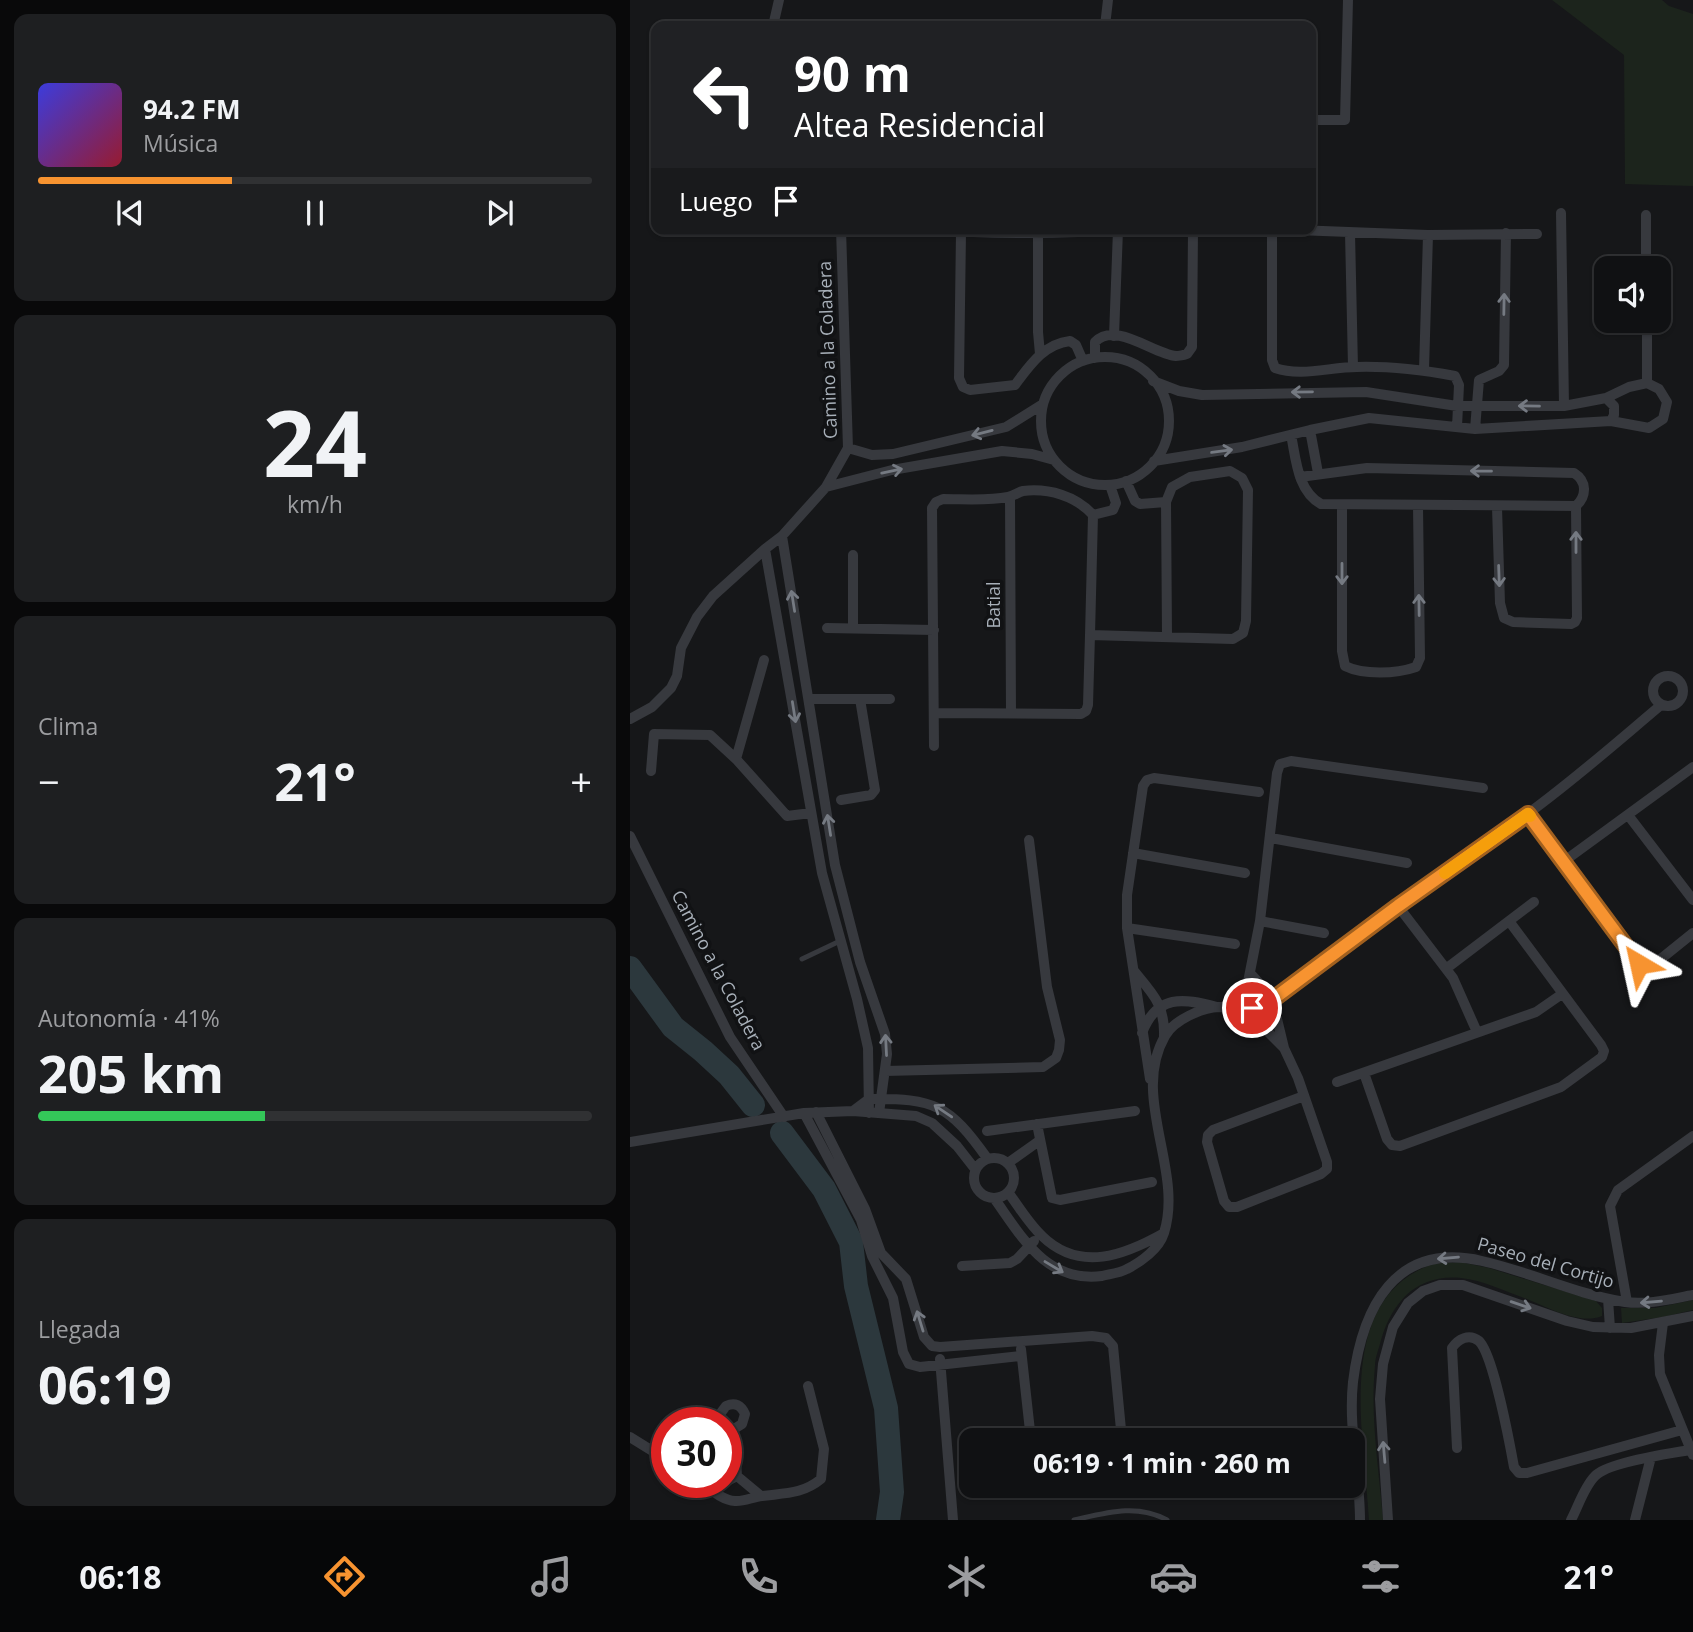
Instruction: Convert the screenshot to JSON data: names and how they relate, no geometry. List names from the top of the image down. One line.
{"streets":{"street":["Camino a la Coladera","Batial","Paseo del Cortijo"]},"page":{"turn":["90 m","Altea Residencial"],"song":["94.2 FM","Música"],"then":"Luego","tile":[["24","km/h"],"Clima",["Autonomía · 41%","205 km"],["Llegada","06:19"]],"heat":["−","21°","+"],"limit":"30","trip":"06:19 · 1 min · 260 m","tabs":["06:18","21°"]}}
